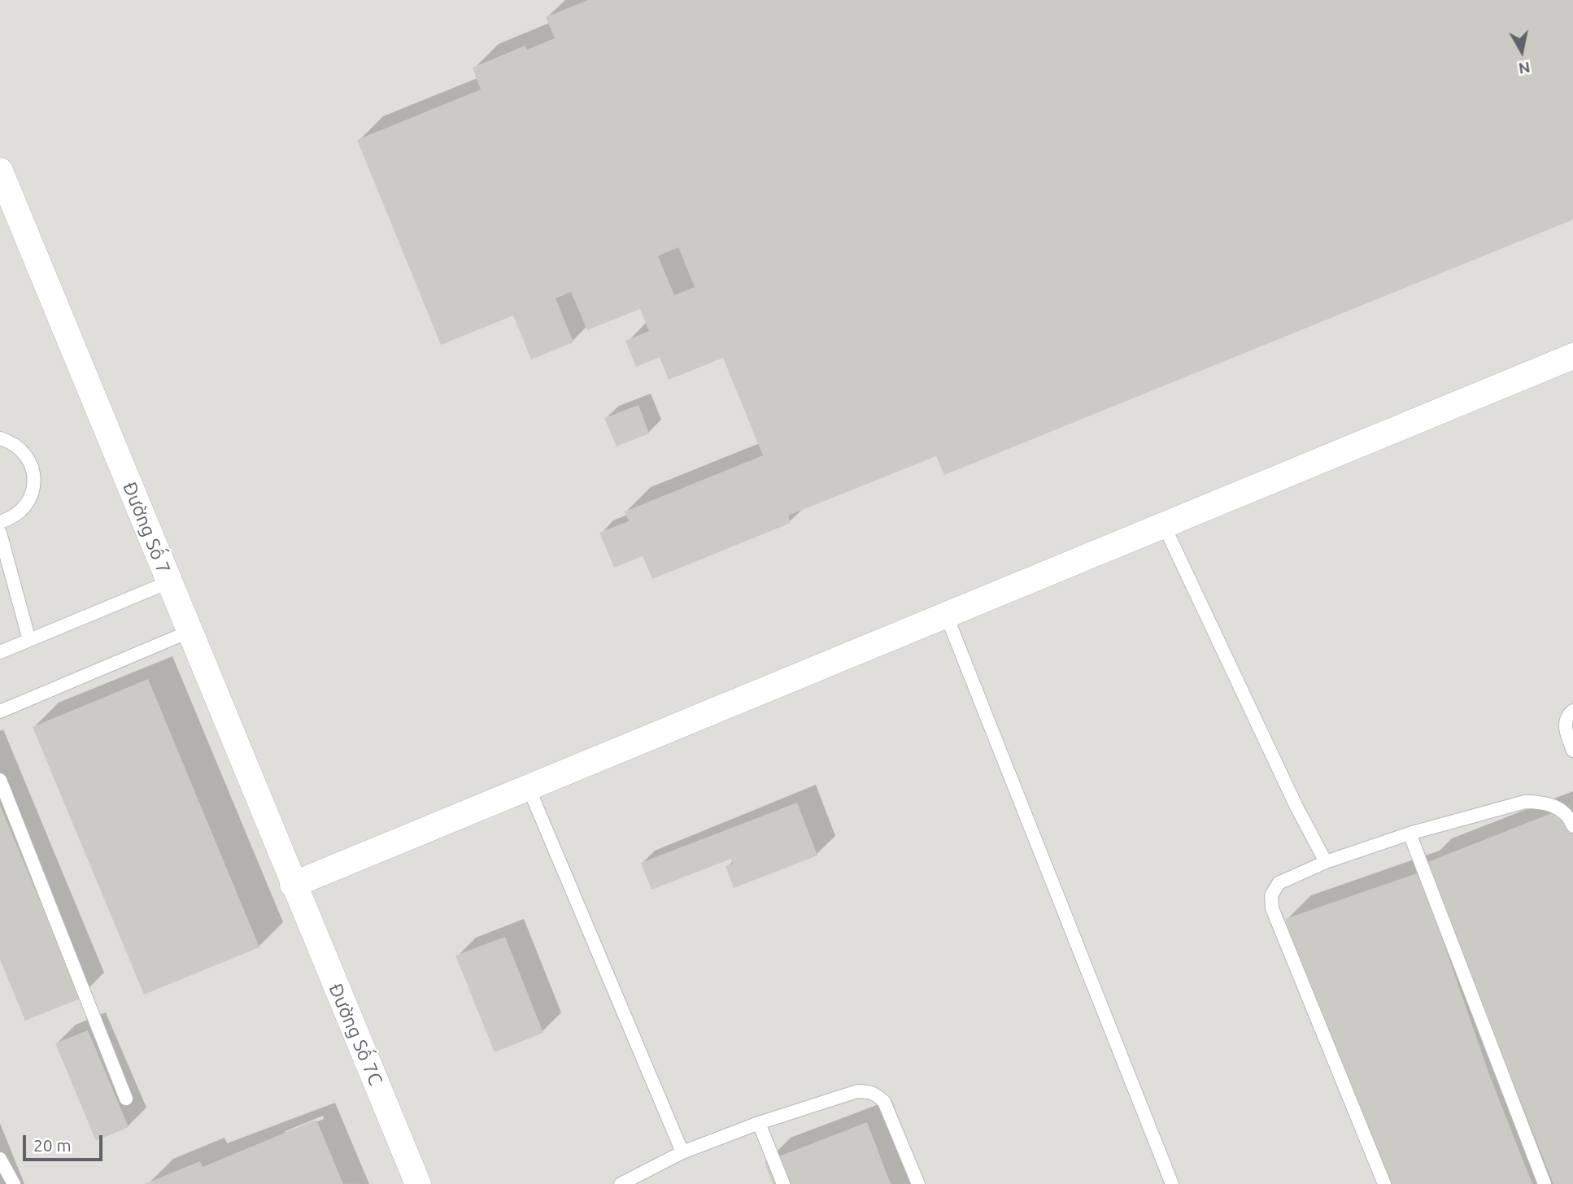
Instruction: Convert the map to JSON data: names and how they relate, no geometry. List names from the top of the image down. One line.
{"streets":{"street":["Đường Số 7","Đường Số 7C"]},"crossings":[["Đường Số 7","Đường Số 7C"]],"scale_bar":"20 m","north":"bottom"}
